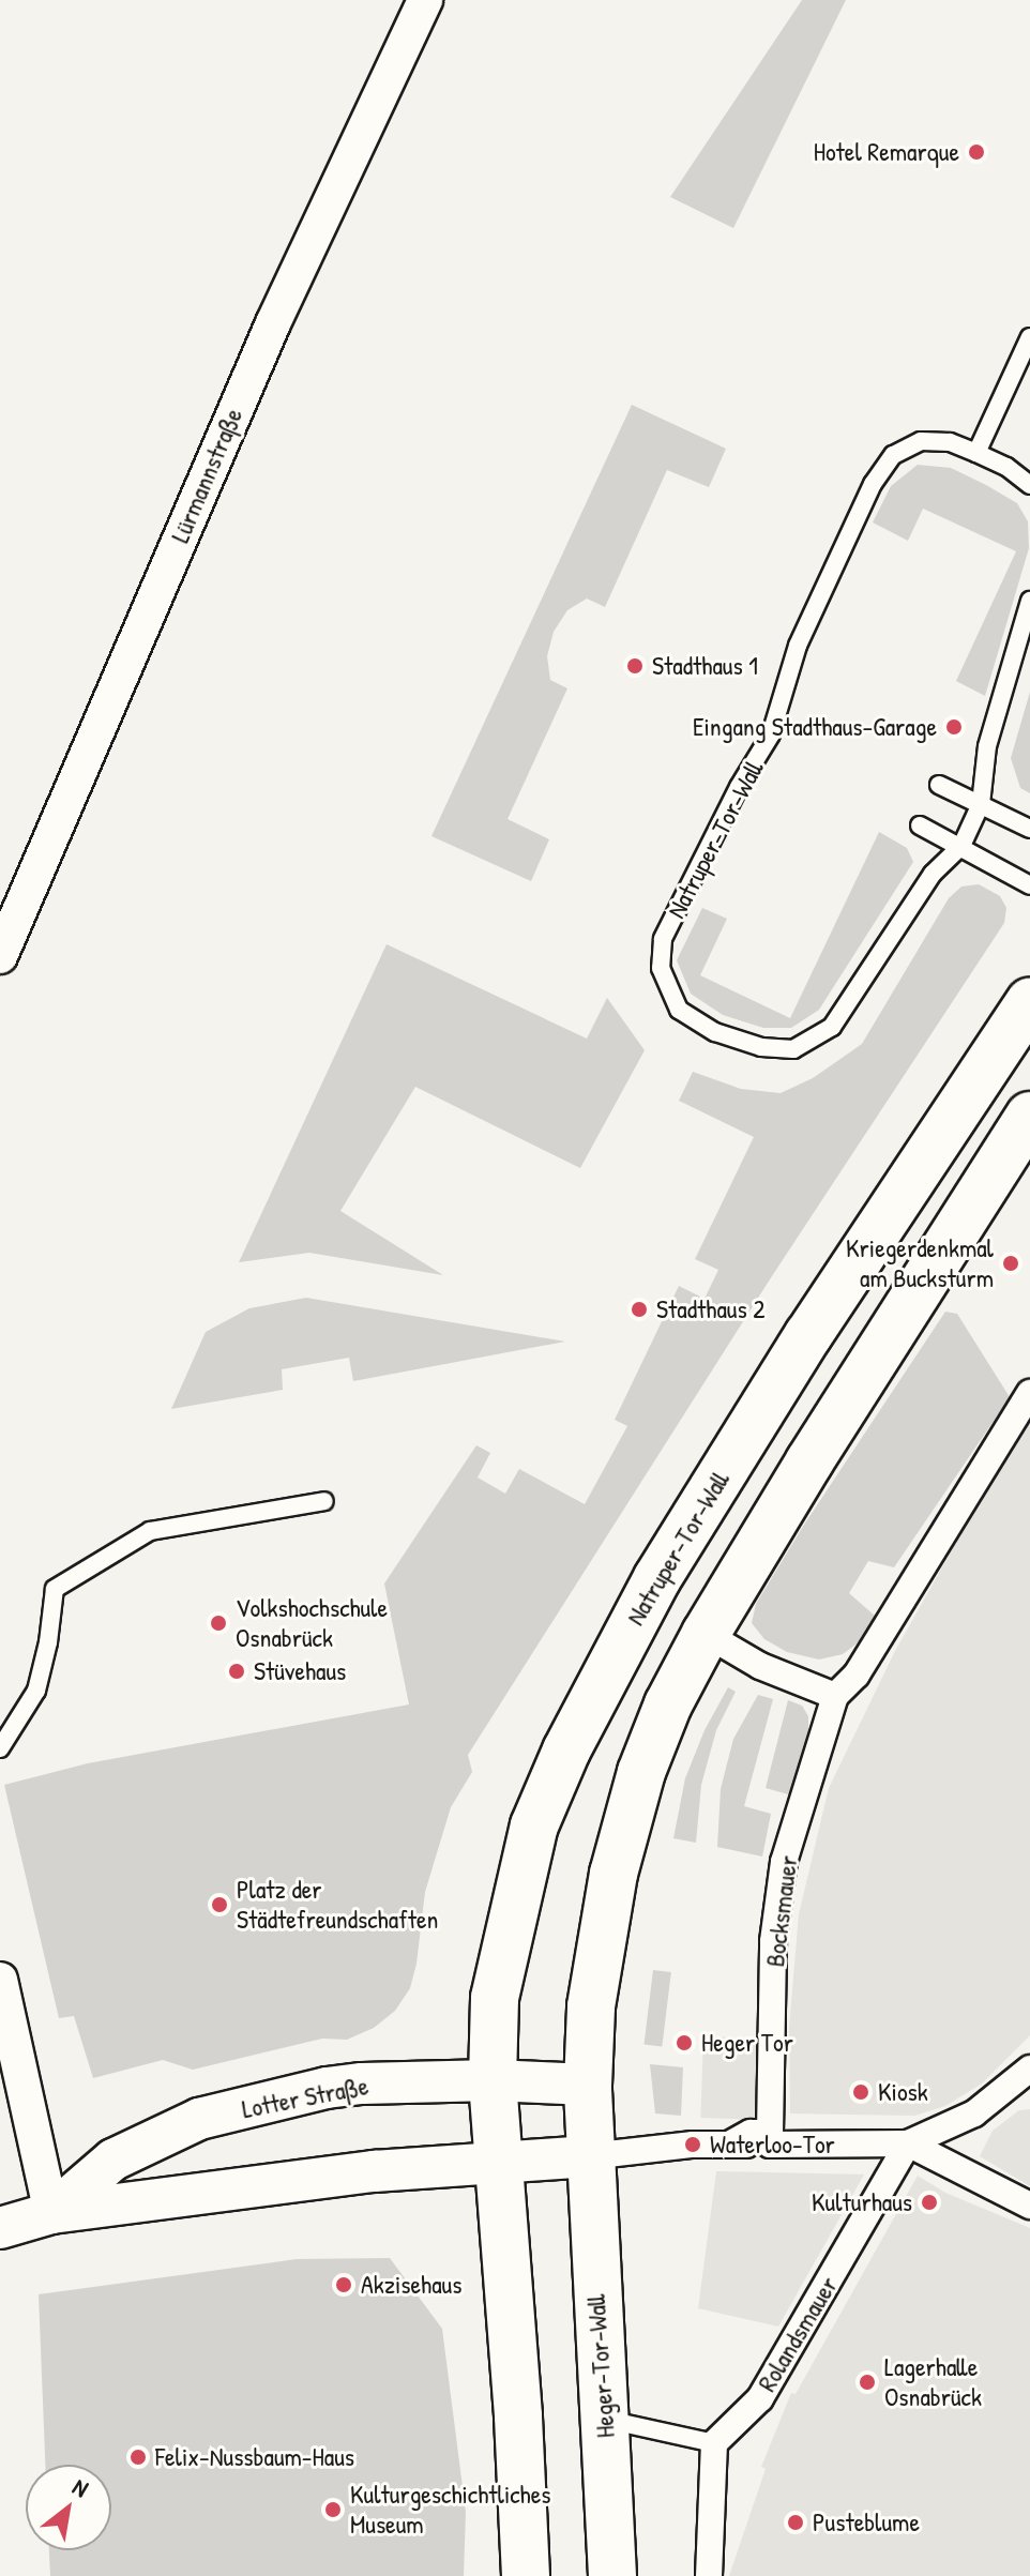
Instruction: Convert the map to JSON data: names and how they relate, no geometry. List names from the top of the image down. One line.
{"streets":{"main road":["Natruper-Tor-Wall","Heger-Tor-Wall"],"street":["Lürmannstraße","Bocksmauer","Lotter Straße","Rolandsmauer"]},"crossings":[["Natruper-Tor-Wall","Lotter Straße"],["Lotter Straße","Heger-Tor-Wall"]],"places":["Hotel Remarque","Stadthaus 1","Eingang Stadthaus-Garage","Kriegerdenkmal am Bucksturm","Stadthaus 2","Volkshochschule Osnabrück","Stüvehaus","Platz der Städtefreundschaften","Heger Tor","Kiosk","Waterloo-Tor","Kulturhaus","Akzisehaus","Lagerhalle Osnabrück","Felix-Nussbaum-Haus","Kulturgeschichtliches Museum","Pusteblume"],"north":"top right"}
